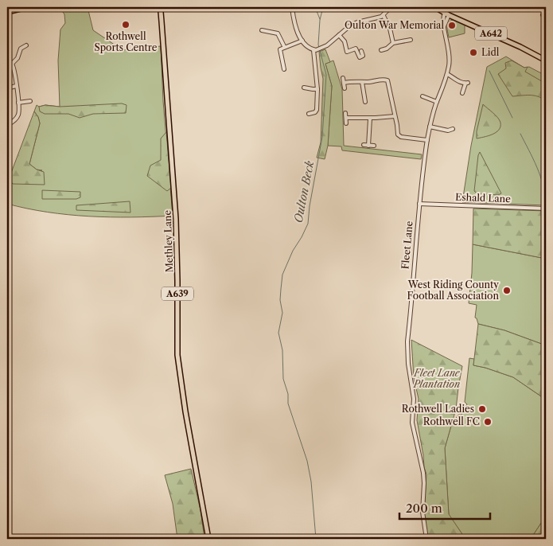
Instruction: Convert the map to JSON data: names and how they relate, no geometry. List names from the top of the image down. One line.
{"streets":{"main road":["A642","Methley Lane","A639"],"street":["Eshald Lane","Fleet Lane"]},"crossings":[["A642","Fleet Lane"],["Eshald Lane","Fleet Lane"]],"water":["Oulton Beck"],"parks":["Fleet Lane Plantation"],"places":["Rothwell Sports Centre","Oulton War Memorial","Lidl","West Riding County Football Association","Rothwell Ladies","Rothwell FC"],"scale_bar":"200 m"}
